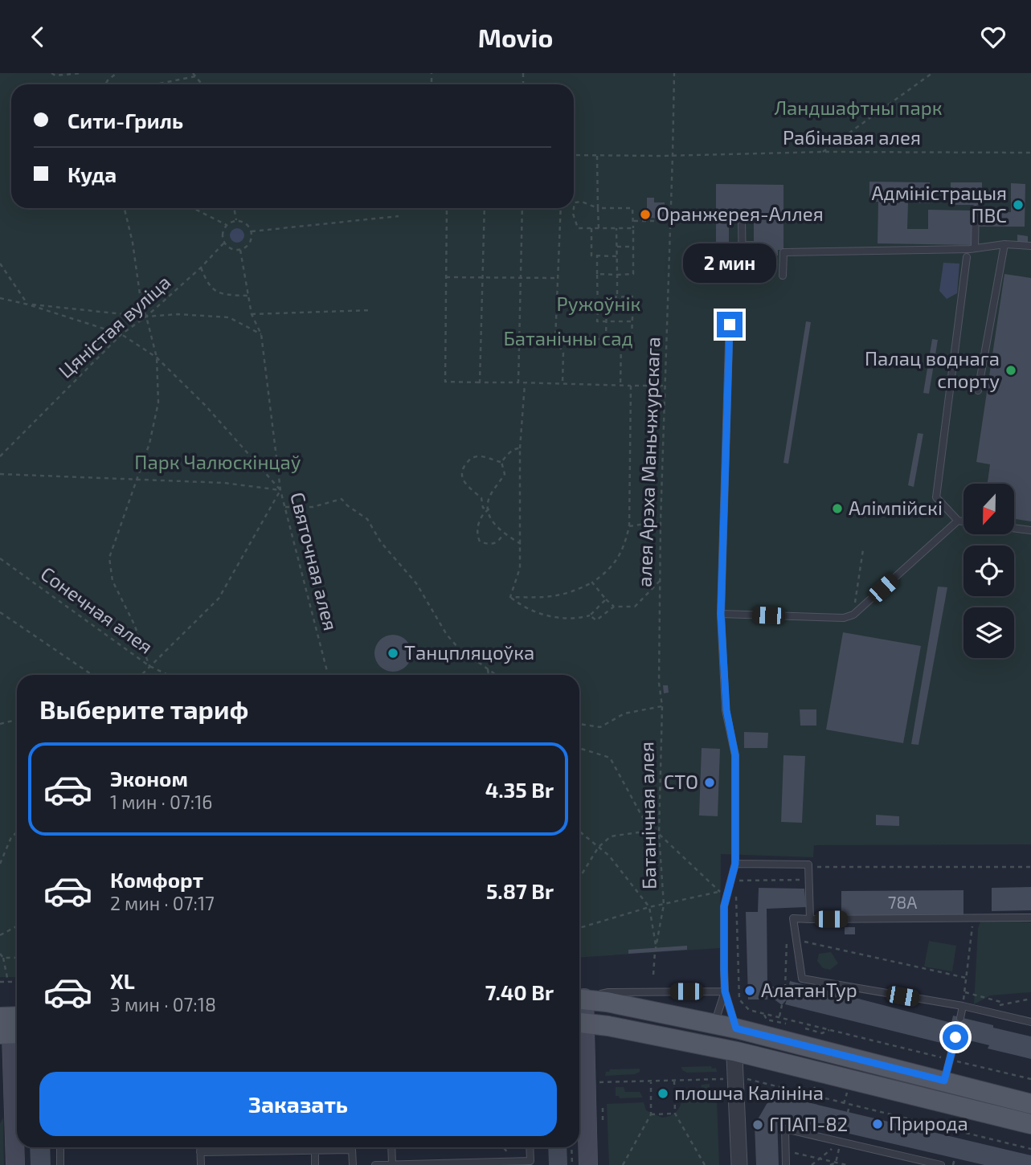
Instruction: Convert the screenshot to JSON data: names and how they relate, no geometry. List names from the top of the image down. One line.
{"streets":{"path":["Рабінавая алея","Цяністая вуліца","алея Арэха Маньчжурскага","Святочная алея","Сонечная алея","Батанічная алея"]},"crossings":[["Рабінавая алея","алея Арэха Маньчжурскага"],["Цяністая вуліца","Святочная алея"],["алея Арэха Маньчжурскага","Батанічная алея"]],"parks":["Ландшафтны парк","Ружоўнік","Батанічны сад","Парк Чалюскінцаў"],"places":["Адміністрацыя ПВС","Оранжерея-Аллея","Палац воднага спорту","Алімпійскі","Танцпляцоўка","СТО","АлатанТур","плошча Калініна","Природа","ГПАП-82"],"house_numbers":["78А"],"north":"bottom","page":{"header":"Movio","banner":["Сити-Гриль","Куда"],"bubble":"2 мин","heading":"Выберите тариф","list":[{"name":"Эконом","note":"1 мин · 07:16","value":"4.35 Br"},{"name":"Комфорт","note":"2 мин · 07:17","value":"5.87 Br"},{"name":"XL","note":"3 мин · 07:18","value":"7.40 Br"}],"buttons":"Заказать"}}
